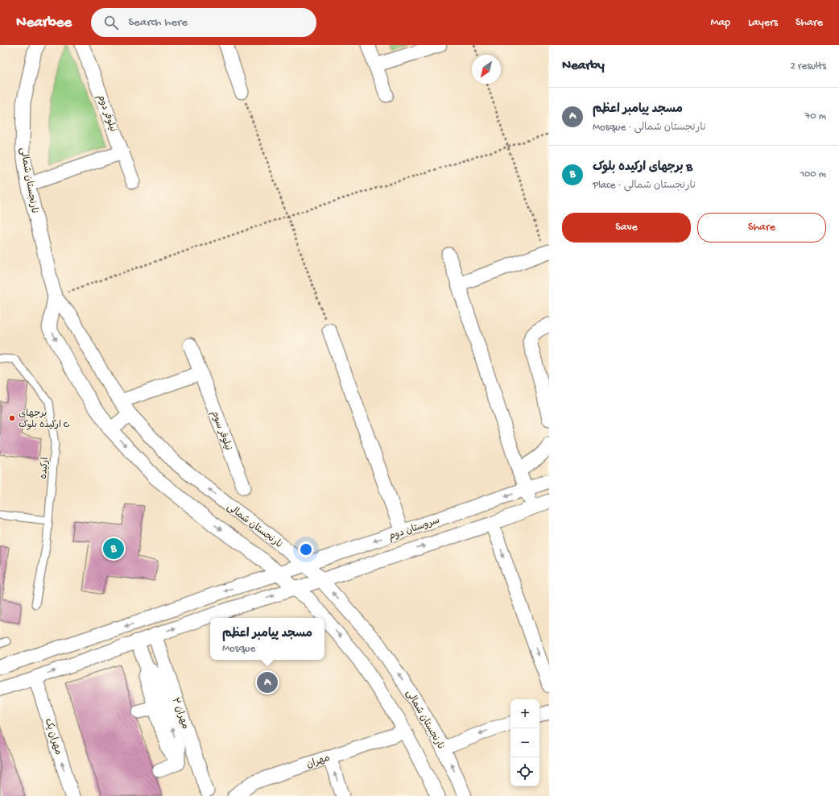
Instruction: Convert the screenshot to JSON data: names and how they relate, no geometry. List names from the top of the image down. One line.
{"streets":{"street":["نیلوفر دوم","نارنجستان شمالی","نیلوفر سوم","سروستان دوم","مهران ۲","مهران یک","مهران"],"lane":["ارکیده"]},"crossings":[["نارنجستان شمالی","سروستان دوم"],["نارنجستان شمالی","مهران"],["سروستان دوم","مهران ۲"],["سروستان دوم","مهران یک"]],"places":["برجهای ارکیده بلوک C"],"north":"bottom left","page":{"header":"Nearbee","search":"Search here","nav":["Map","Layers","Share"],"heading":["Nearby","2 results"],"list":[{"mark":"A","name":"مسجد پیامبر اعظم","note":"Mosque · نارنجستان شمالی","value":"70 m"},{"mark":"B","name":"برجهای ارکیده بلوک B","note":"Place · نارنجستان شمالی","value":"100 m"}],"buttons":["Save","Share"],"pins":["B","A"],"popup":["مسجد پیامبر اعظم","Mosque"],"map_buttons":["+","−"]}}
